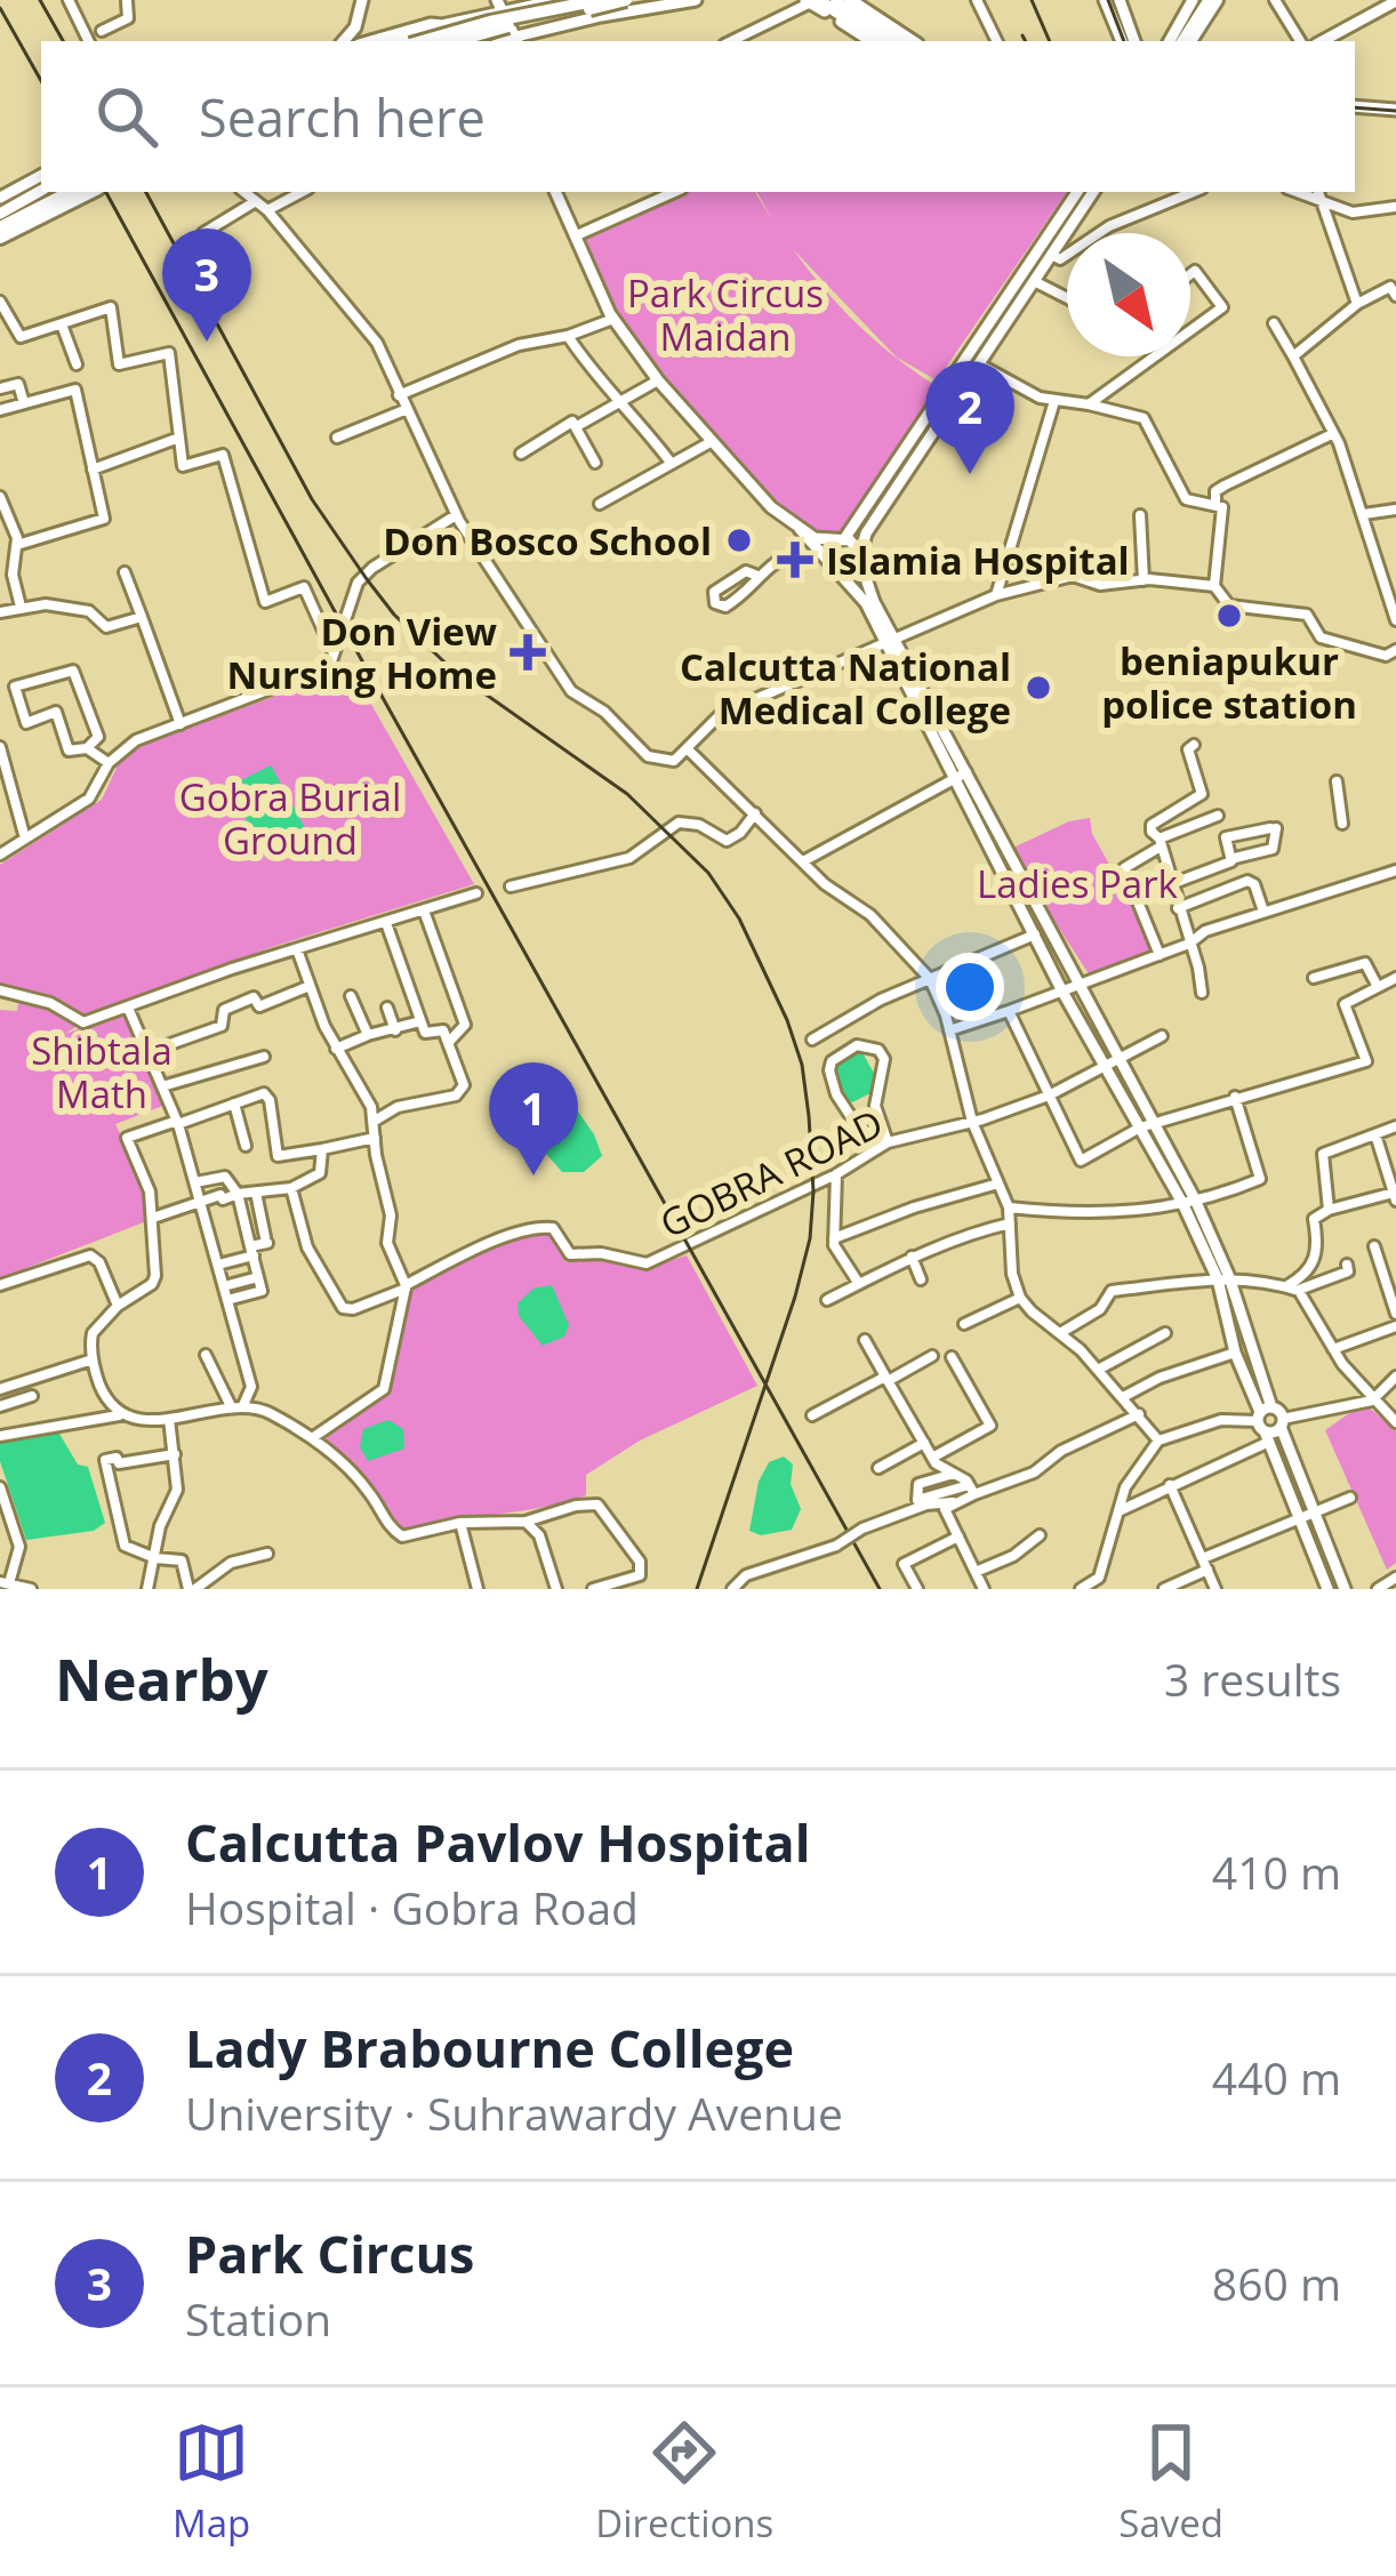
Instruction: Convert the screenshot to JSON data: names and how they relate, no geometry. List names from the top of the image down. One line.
{"streets":{"street":["GOBRA ROAD"]},"parks":["Park Circus Maidan","Gobra Burial Ground","Ladies Park","Shibtala Math"],"places":{"other":["Don Bosco School","beniapukur police station","Calcutta National Medical College"],"health":["Islamia Hospital","Don View Nursing Home"]},"north":"bottom right","page":{"search":"Search here","pins":["3","2","1"],"heading":["Nearby","3 results"],"list":[{"mark":"1","name":"Calcutta Pavlov Hospital","note":"Hospital · Gobra Road","value":"410 m"},{"mark":"2","name":"Lady Brabourne College","note":"University · Suhrawardy Avenue","value":"440 m"},{"mark":"3","name":"Park Circus","note":"Station","value":"860 m"}],"nav":["Map","Directions","Saved"]}}
